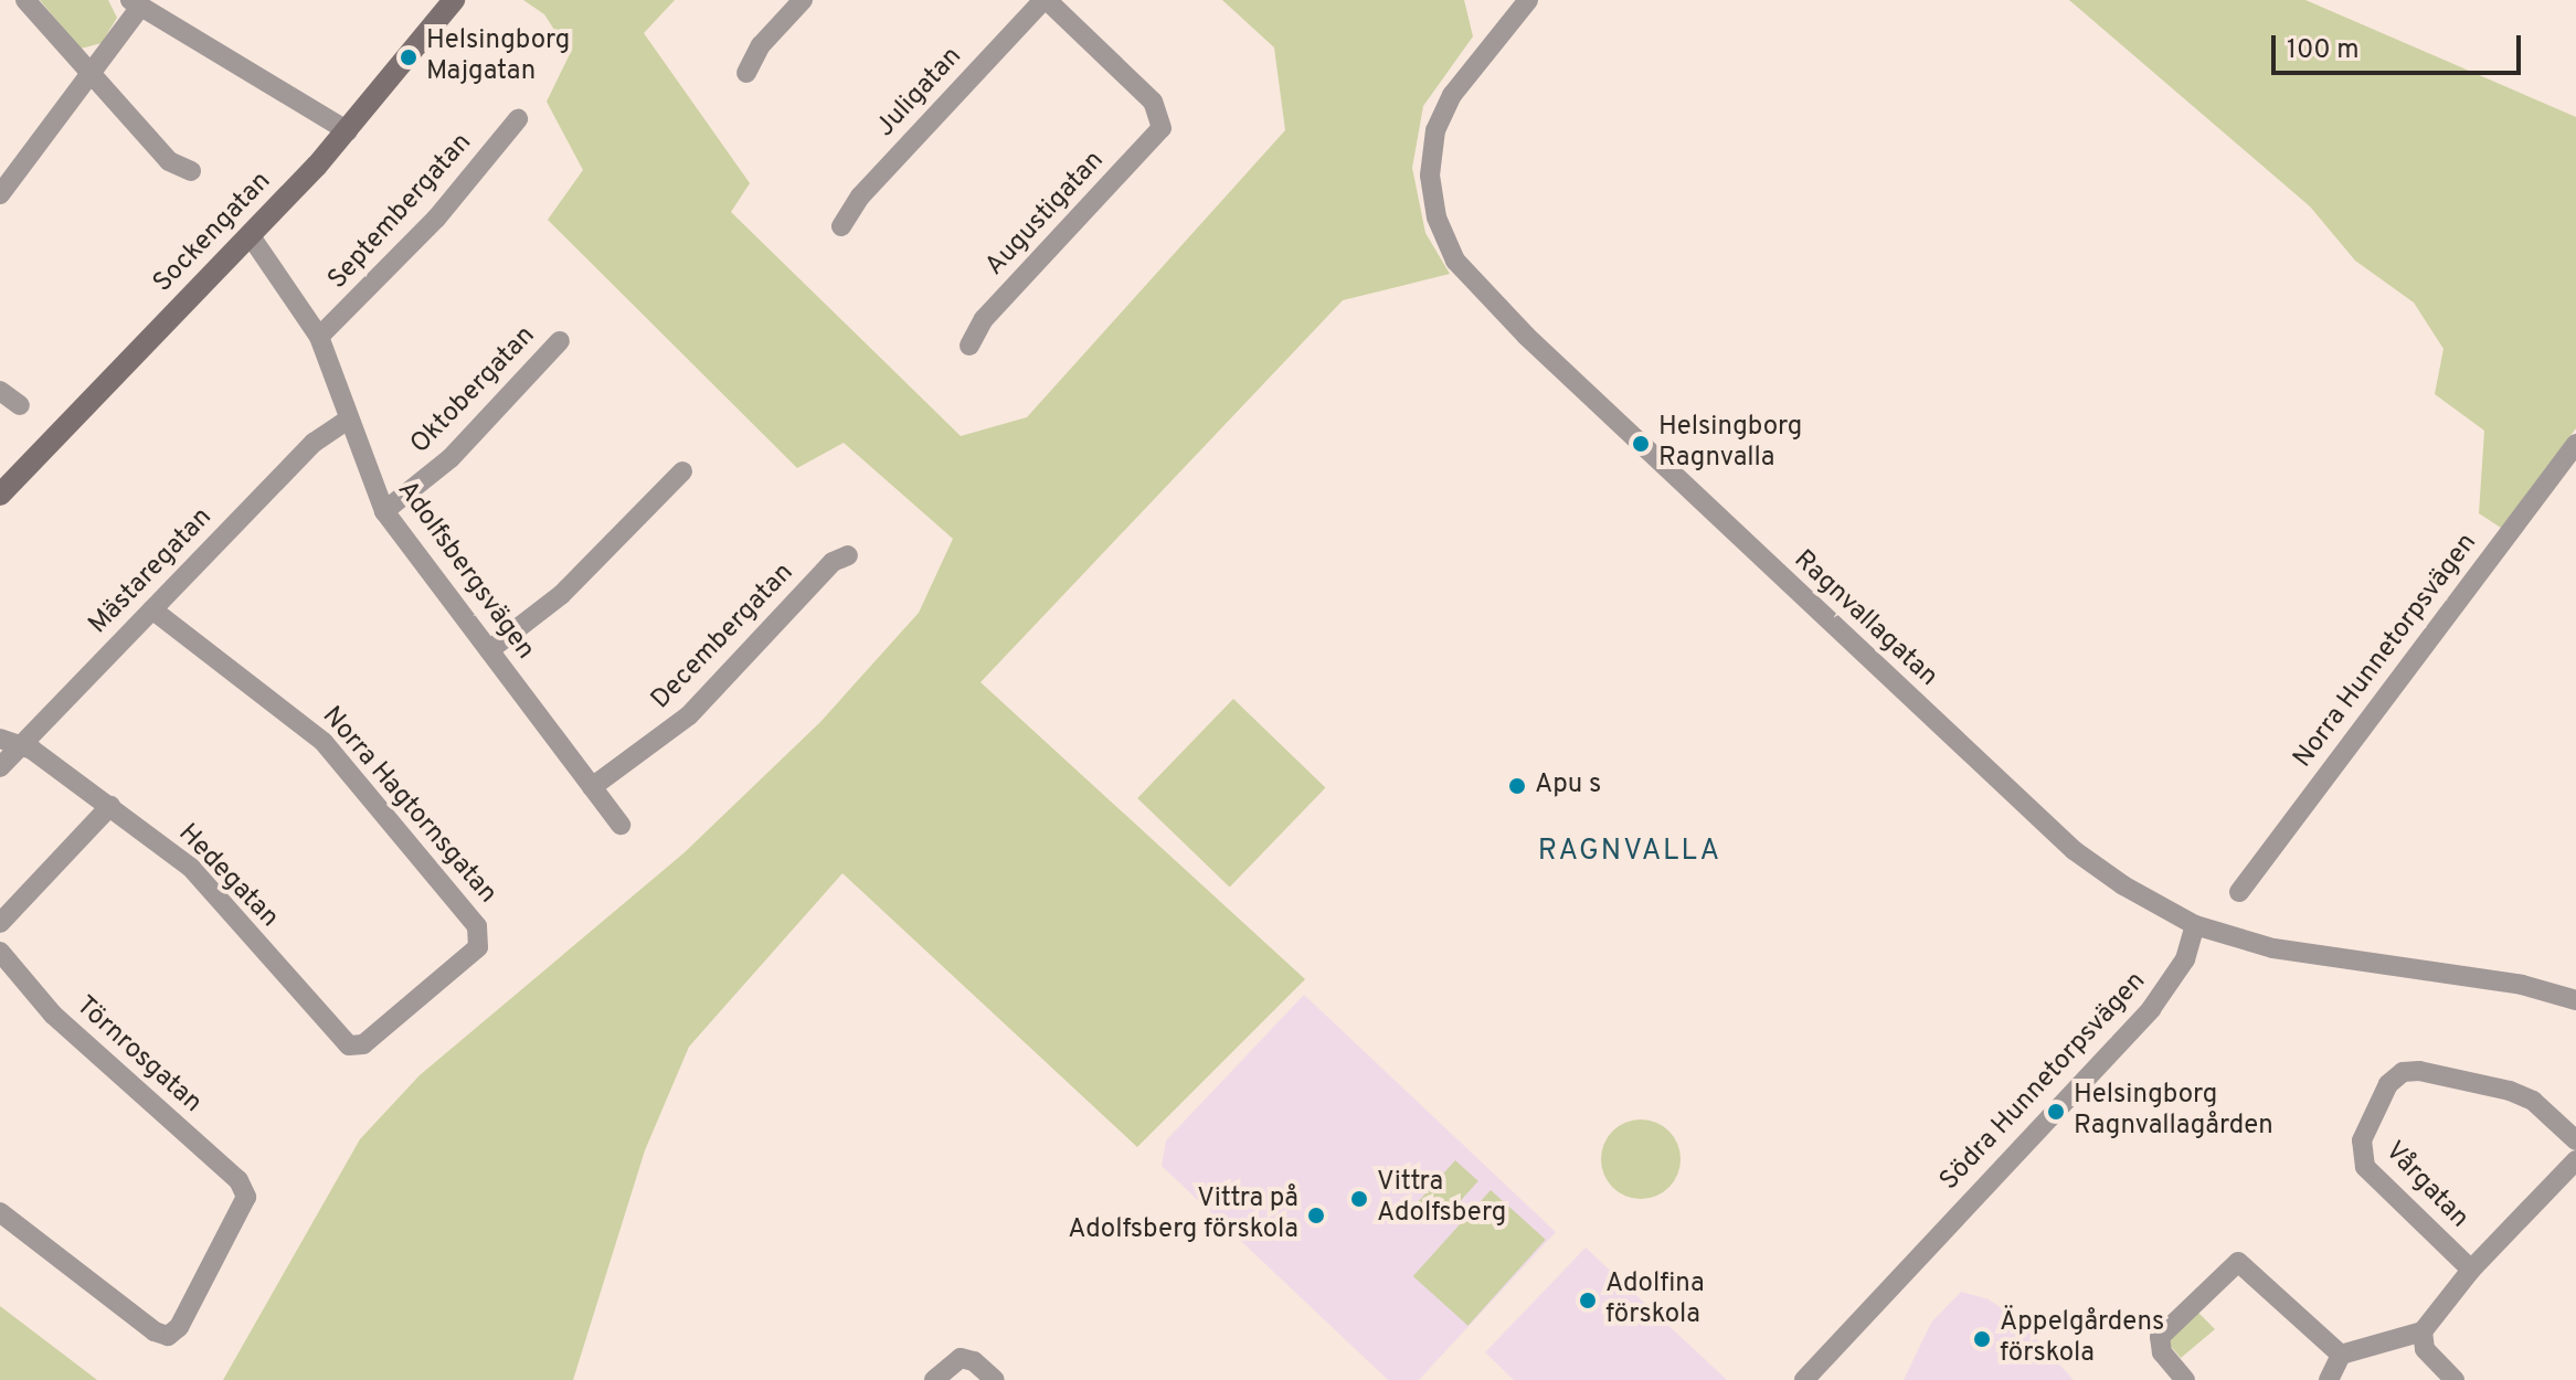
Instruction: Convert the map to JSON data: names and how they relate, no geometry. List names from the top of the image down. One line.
{"streets":{"street":["Juligatan","Septembergatan","Augustigatan","Sockengatan","Oktobergatan","Adolfsbergsvägen","Mästaregatan","Ragnvallagatan","Decembergatan","Norra Hunnetorpsvägen","Norra Hagtornsgatan","Hedegatan","Törnrosgatan","Södra Hunnetorpsvägen","Vårgatan"]},"crossings":[["Juligatan","Augustigatan"],["Septembergatan","Adolfsbergsvägen"],["Sockengatan","Adolfsbergsvägen"],["Oktobergatan","Adolfsbergsvägen"],["Adolfsbergsvägen","Mästaregatan"],["Adolfsbergsvägen","Decembergatan"],["Mästaregatan","Norra Hagtornsgatan"],["Mästaregatan","Hedegatan"],["Ragnvallagatan","Södra Hunnetorpsvägen"],["Norra Hagtornsgatan","Hedegatan"]],"districts":["RAGNVALLA"],"places":["Helsingborg Majgatan","Helsingborg Ragnvalla","Apu s","Helsingborg Ragnvallagården","Vittra Adolfsberg","Vittra på Adolfsberg förskola","Adolfina förskola","Äppelgårdens förskola"],"scale_bar":"100 m"}
